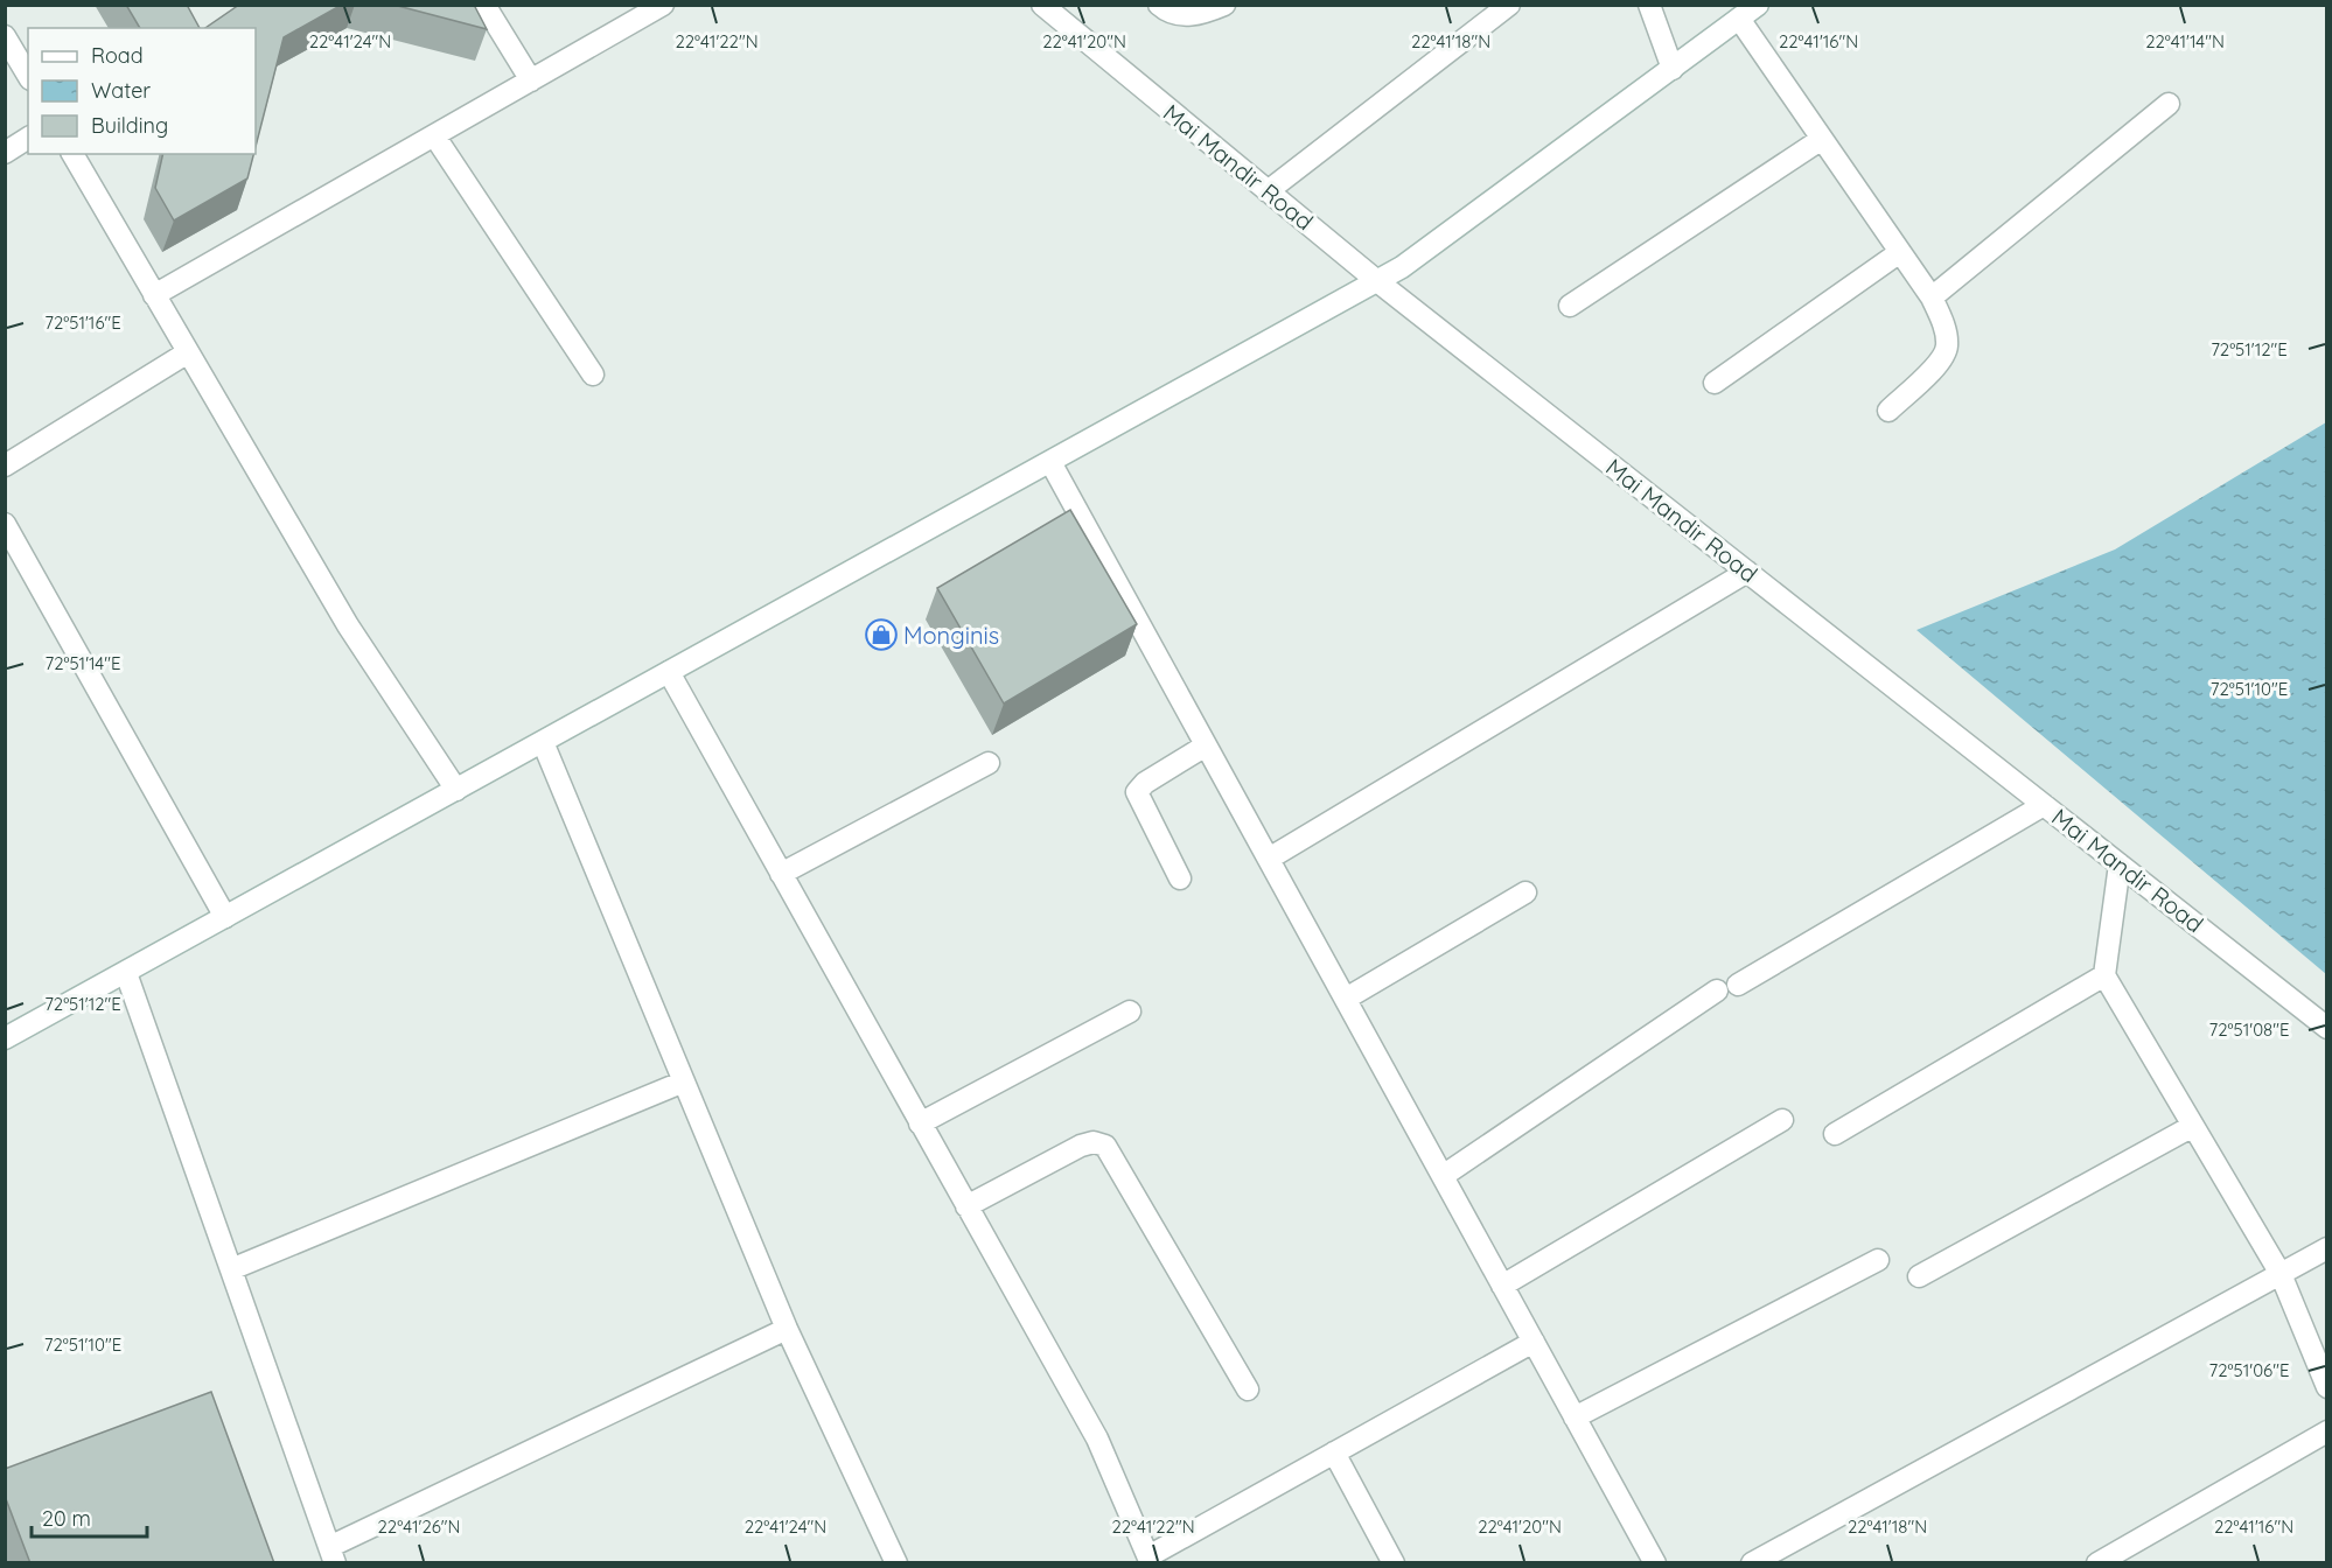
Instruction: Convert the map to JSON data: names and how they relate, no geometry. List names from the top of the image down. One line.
{"streets":{"street":["Mai Mandir Road"]},"places":{"shop":["Monginis"]},"legend":["Road","Water","Building"],"scale_bar":"20 m","coordinates":["22°41'24\"N","22°41'22\"N","22°41'20\"N","22°41'18\"N","22°41'16\"N","22°41'14\"N","72°51'16\"E","72°51'12\"E","72°51'14\"E","72°51'10\"E","72°51'08\"E","72°51'06\"E","22°41'26\"N"]}
